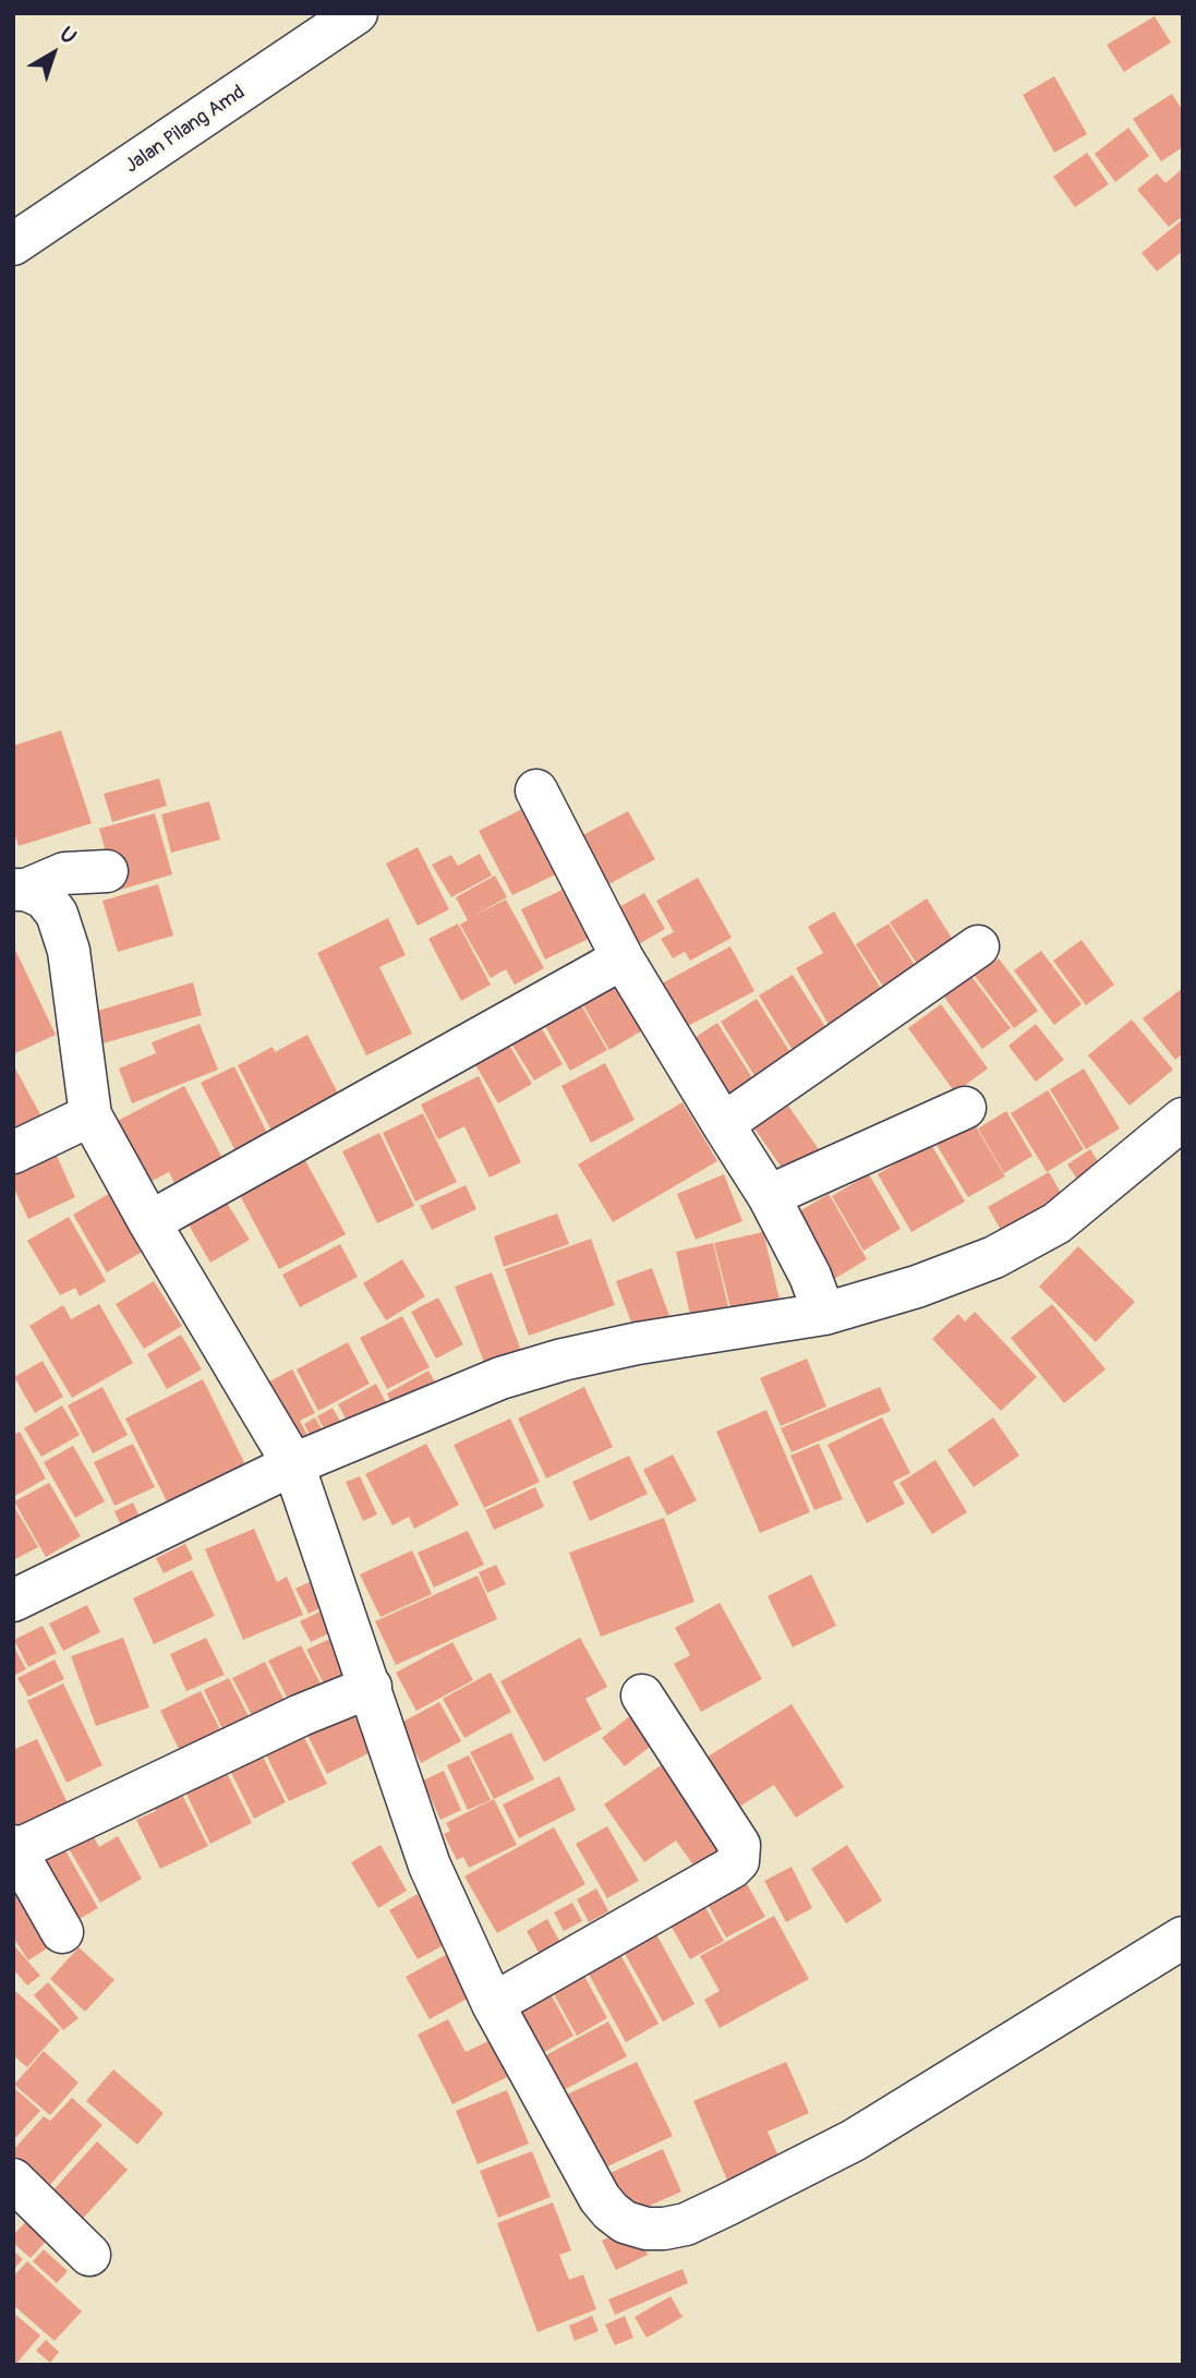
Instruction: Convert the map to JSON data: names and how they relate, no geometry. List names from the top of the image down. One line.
{"streets":{"street":["Jalan Pilang Amd"]},"north":"top right"}
